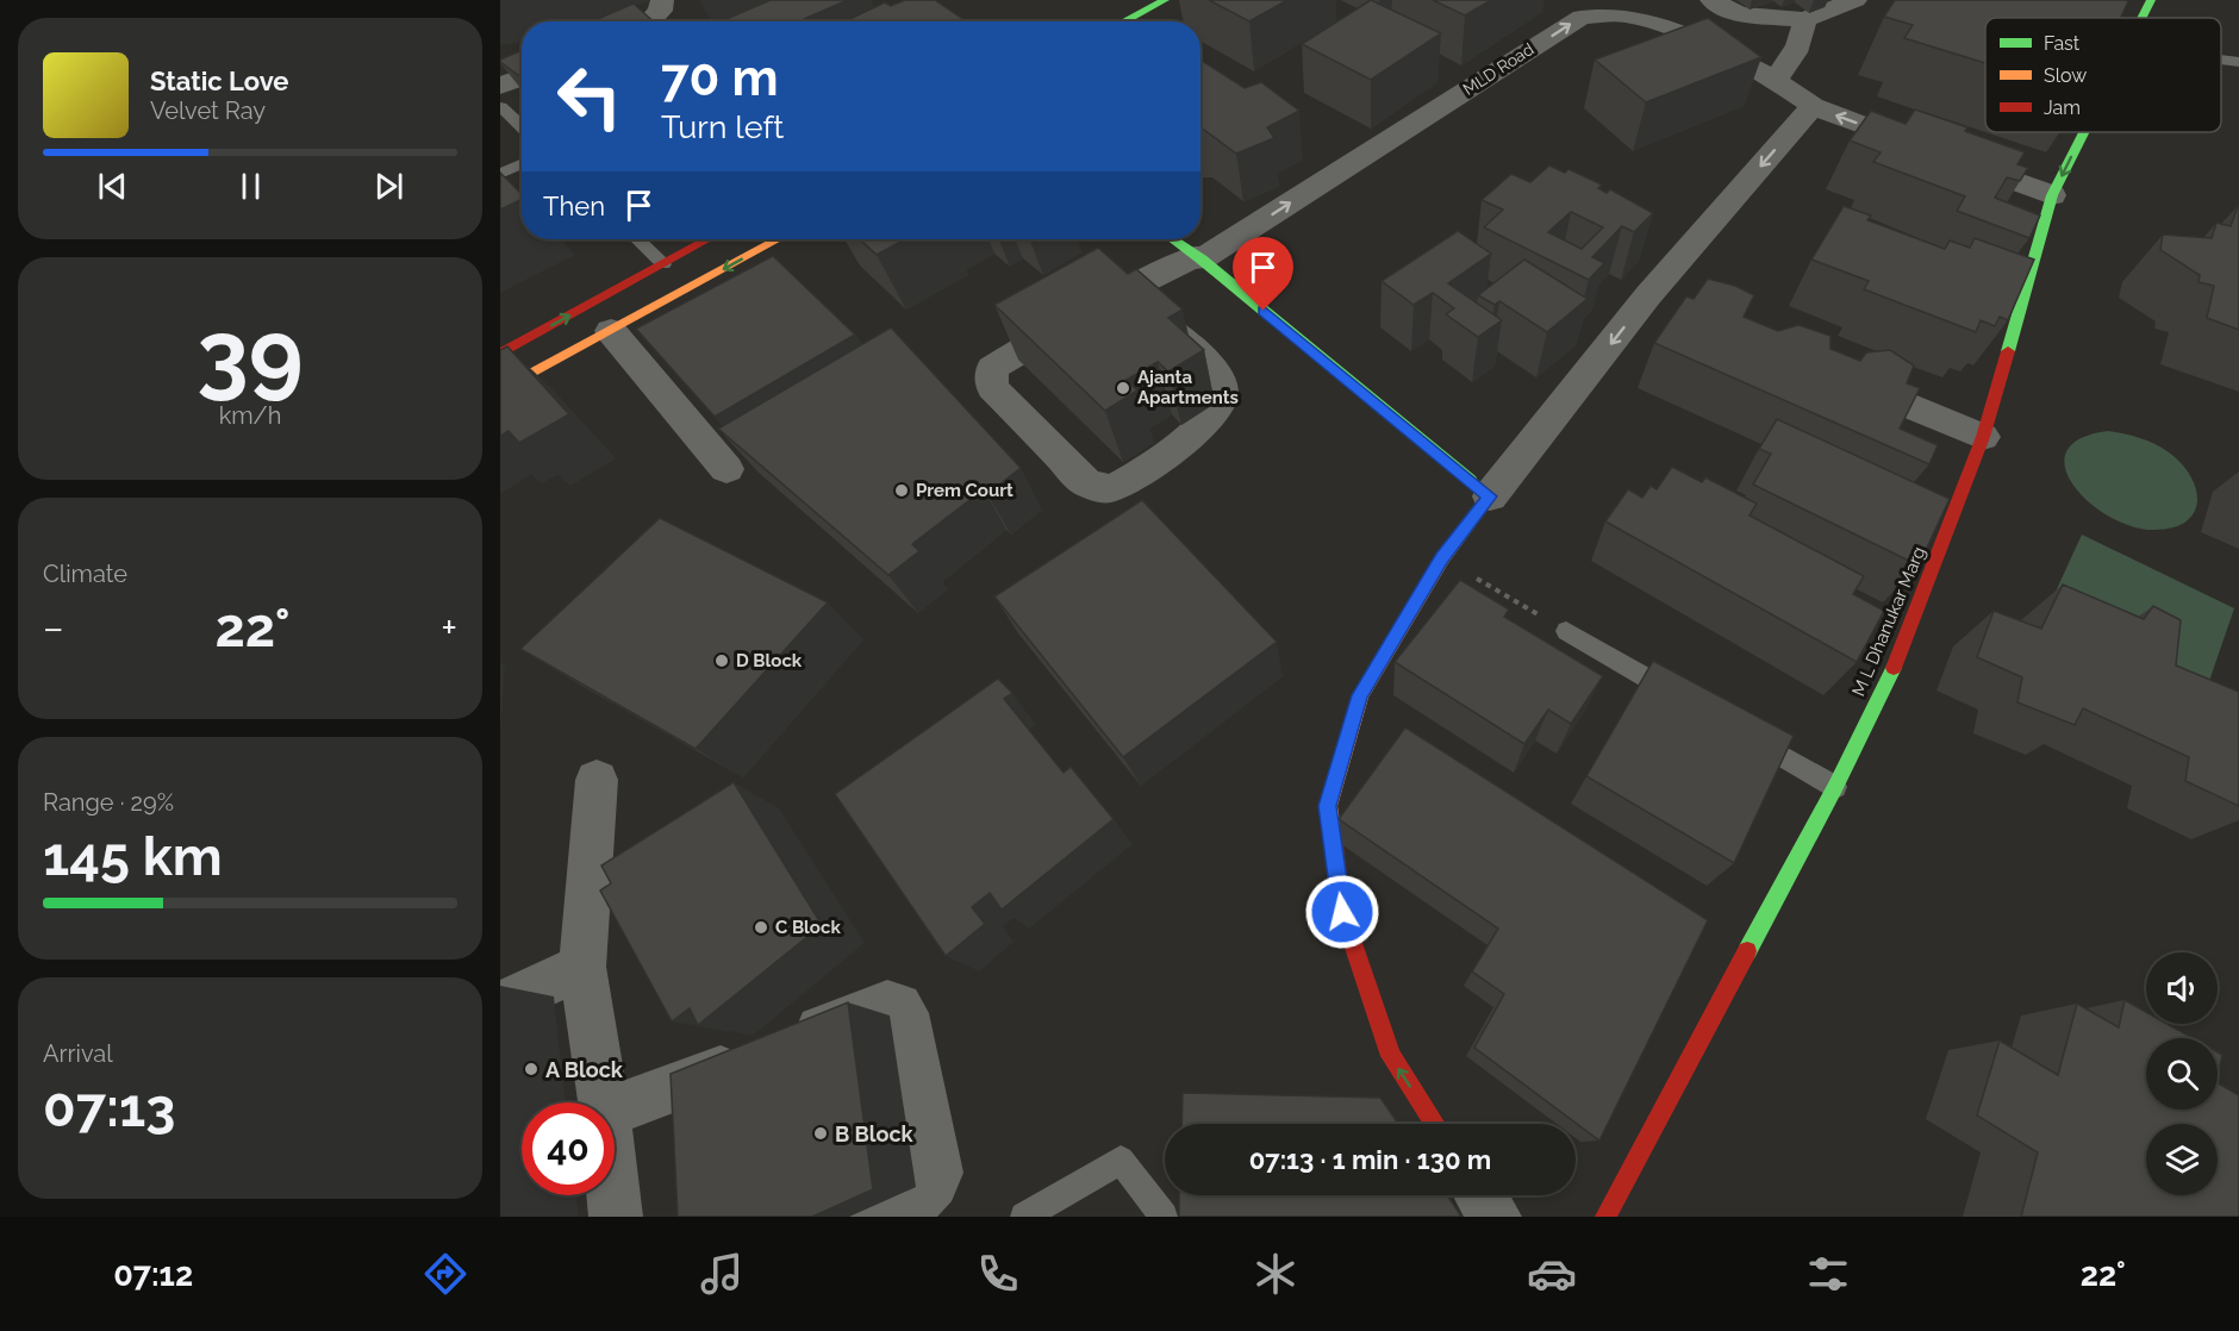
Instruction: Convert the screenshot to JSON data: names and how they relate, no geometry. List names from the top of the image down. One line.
{"streets":{"street":["MLD Road","M L Dhanukar Marg"]},"crossings":[["MLD Road","M L Dhanukar Marg"]],"places":["Ajanta Apartments","Prem Court","D Block","C Block","A Block","B Block"],"legend":["Fast","Slow","Jam"],"page":{"turn":["70 m","Turn left"],"song":["Static Love","Velvet Ray"],"then":"Then","tile":[["39","km/h"],"Climate",["Range · 29%","145 km"],["Arrival","07:13"]],"heat":["−","22°","+"],"limit":"40","trip":"07:13 · 1 min · 130 m","tabs":["07:12","22°"]}}
